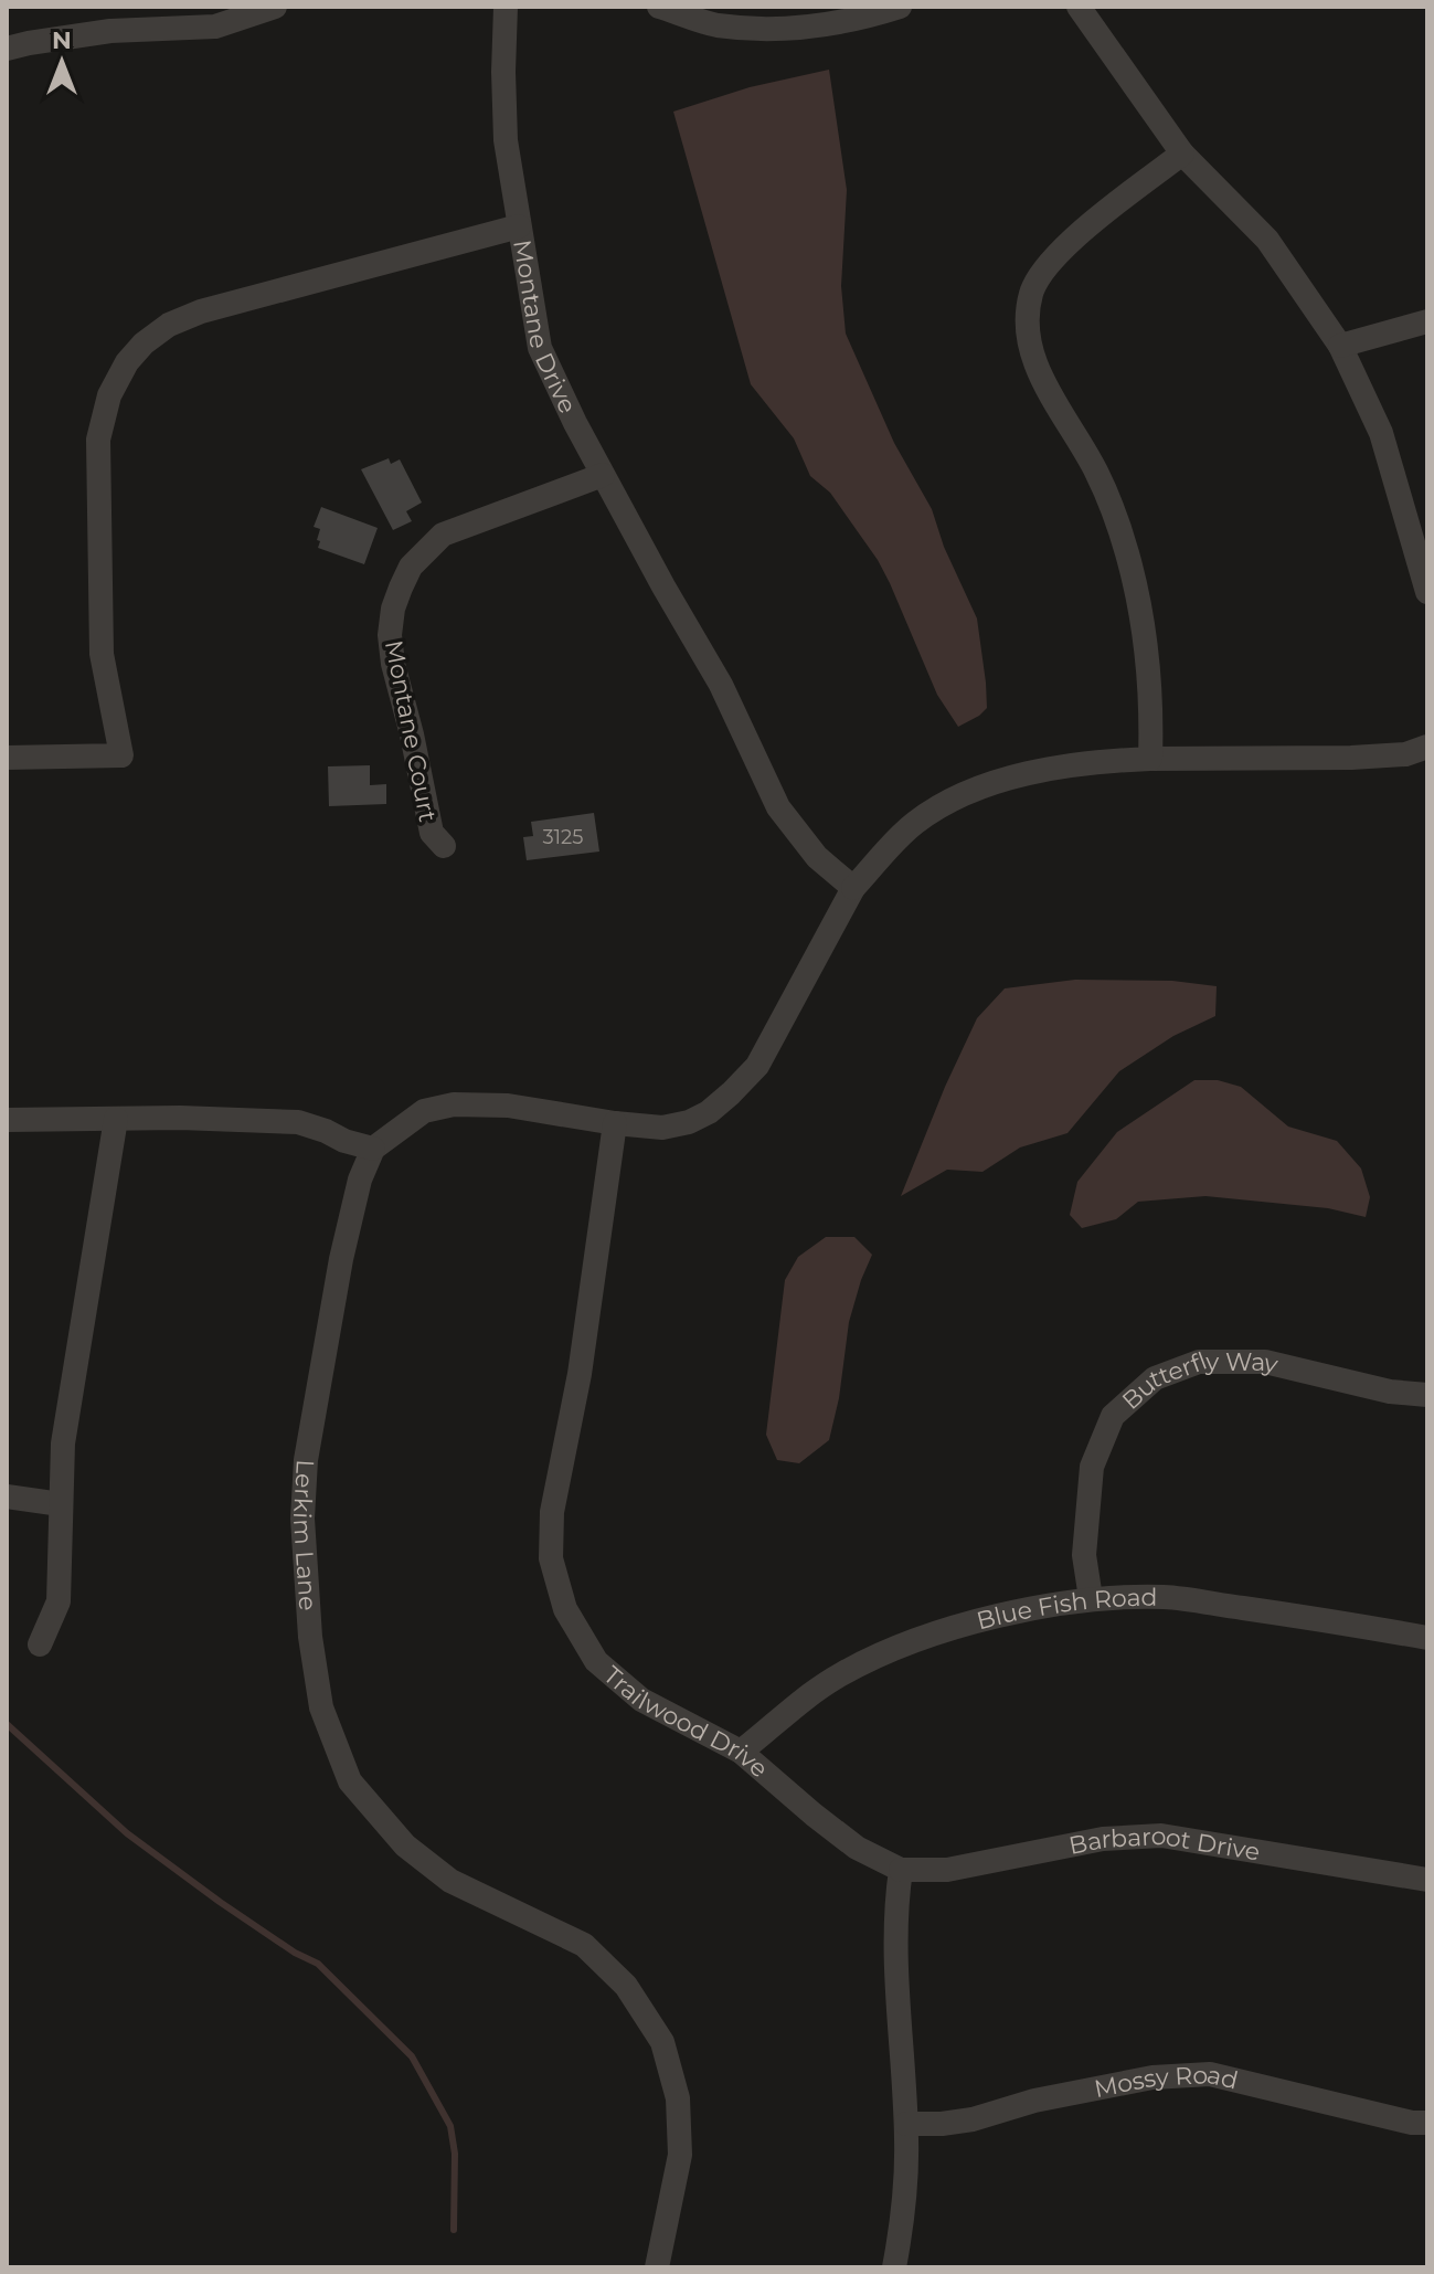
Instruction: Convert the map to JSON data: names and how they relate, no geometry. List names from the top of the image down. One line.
{"streets":{"street":["Montane Drive","Montane Court","Butterfly Way","Lerkim Lane","Blue Fish Road","Trailwood Drive","Barbaroot Drive","Mossy Road"]},"crossings":[["Montane Drive","Montane Court"],["Butterfly Way","Blue Fish Road"],["Blue Fish Road","Trailwood Drive"],["Trailwood Drive","Barbaroot Drive"]],"house_numbers":["3125"],"north":"top"}
